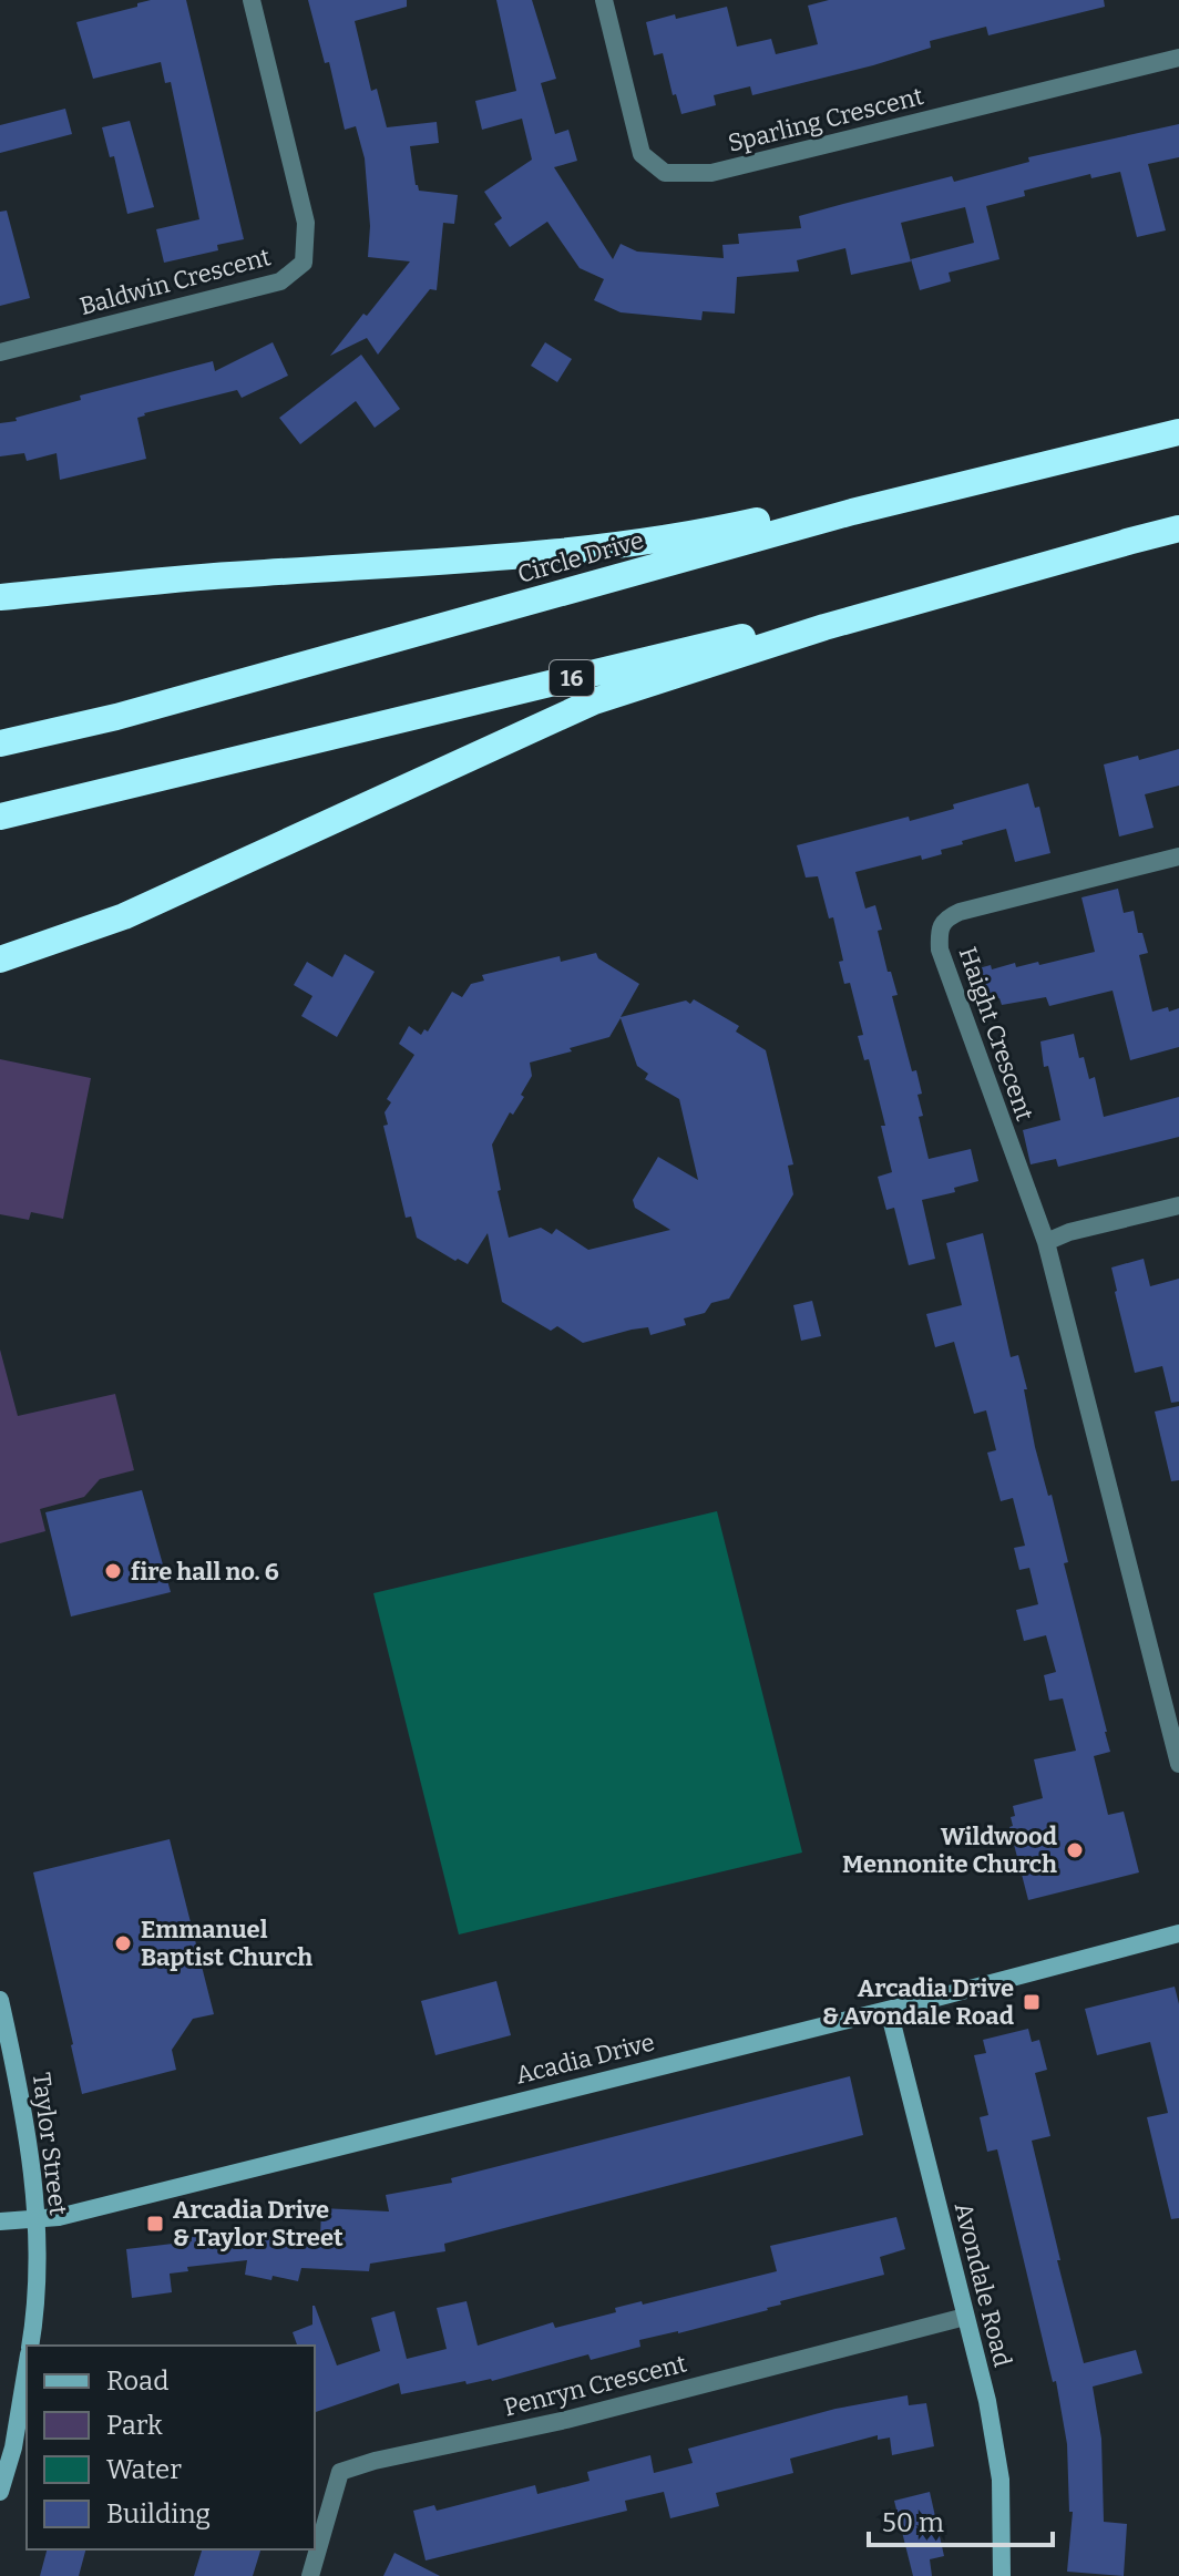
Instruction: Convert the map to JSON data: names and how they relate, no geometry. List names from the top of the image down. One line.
{"streets":{"highway":["Circle Drive","16"],"street":["Sparling Crescent","Baldwin Crescent","Haight Crescent","Acadia Drive","Taylor Street","Avondale Road","Penryn Crescent"]},"crossings":[["Acadia Drive","Taylor Street"],["Acadia Drive","Avondale Road"],["Avondale Road","Penryn Crescent"]],"places":{"other":["fire hall no. 6","Wildwood Mennonite Church","Emmanuel Baptist Church"],"transit":["Arcadia Drive & Avondale Road","Arcadia Drive & Taylor Street"]},"legend":["Road","Park","Water","Building"],"scale_bar":"50 m"}
